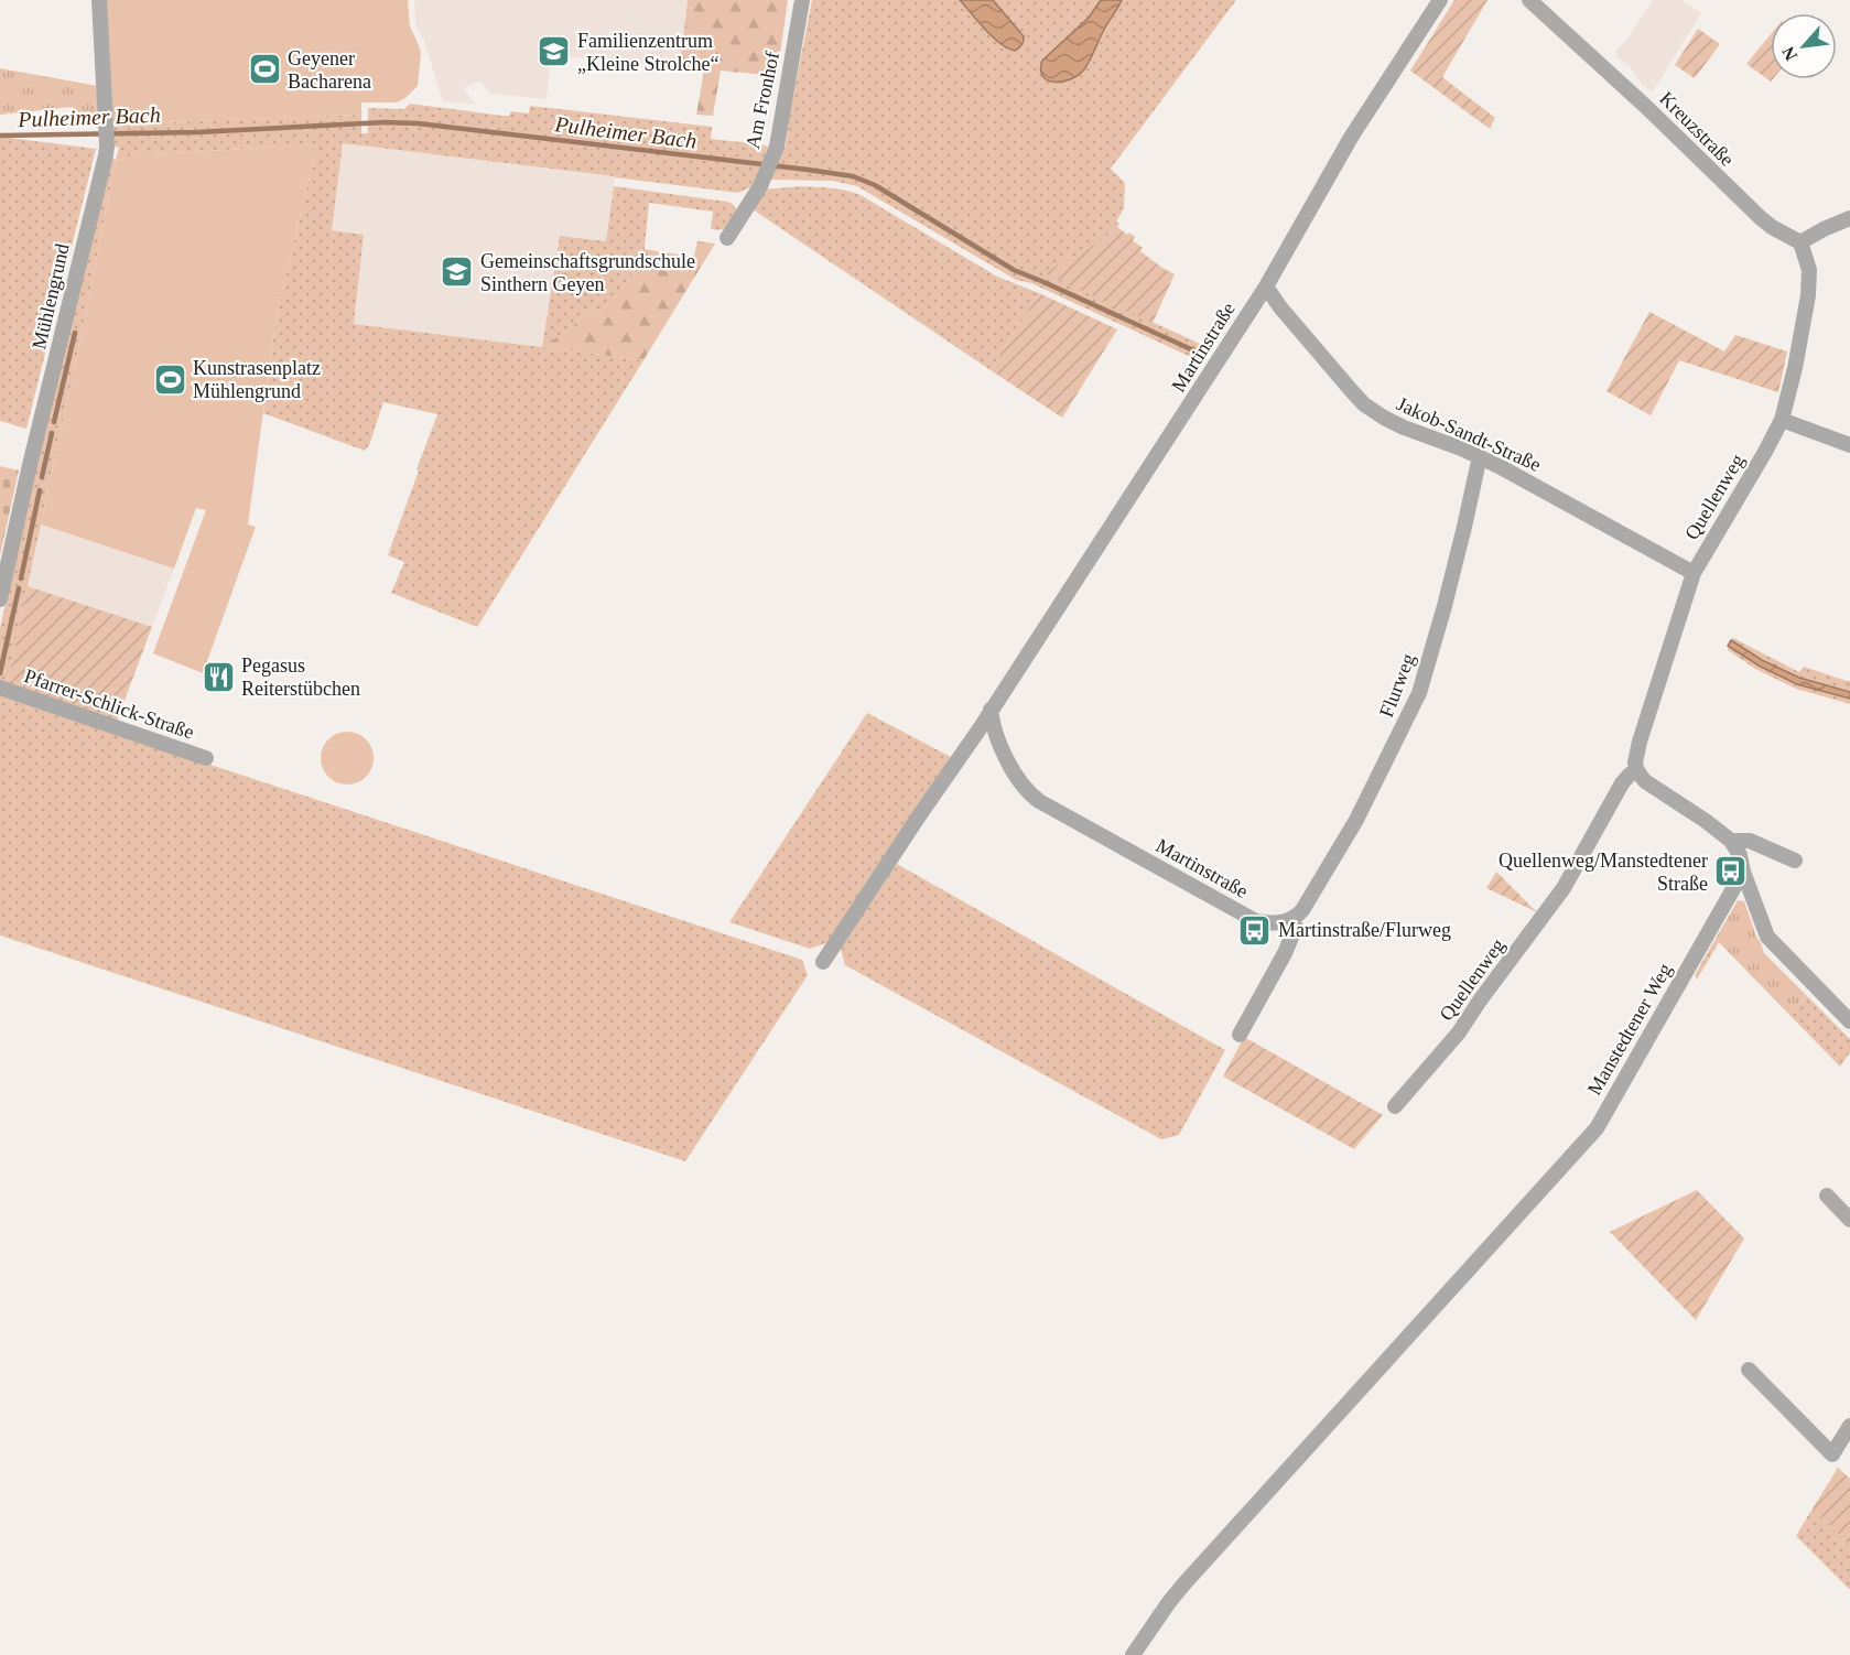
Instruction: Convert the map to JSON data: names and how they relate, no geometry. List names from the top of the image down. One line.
{"streets":{"street":["Am Fronhof","Kreuzstraße","Mühlengrund","Martinstraße","Jakob-Sandt-Straße","Quellenweg","Flurweg","Pfarrer-Schlick-Straße","Manstedtener Weg"]},"crossings":[["Kreuzstraße","Quellenweg"],["Martinstraße","Jakob-Sandt-Straße"],["Martinstraße","Flurweg"],["Jakob-Sandt-Straße","Quellenweg"],["Jakob-Sandt-Straße","Flurweg"]],"water":["Pulheimer Bach"],"places":{"school or university":["Familienzentrum „Kleine Strolche“","Gemeinschaftsgrundschule Sinthern Geyen"],"sports":["Geyener Bacharena","Kunstrasenplatz Mühlengrund"],"restaurant":["Pegasus Reiterstübchen"],"bus stop":["Quellenweg/Manstedtener Straße","Martinstraße/Flurweg"]},"north":"bottom left"}
